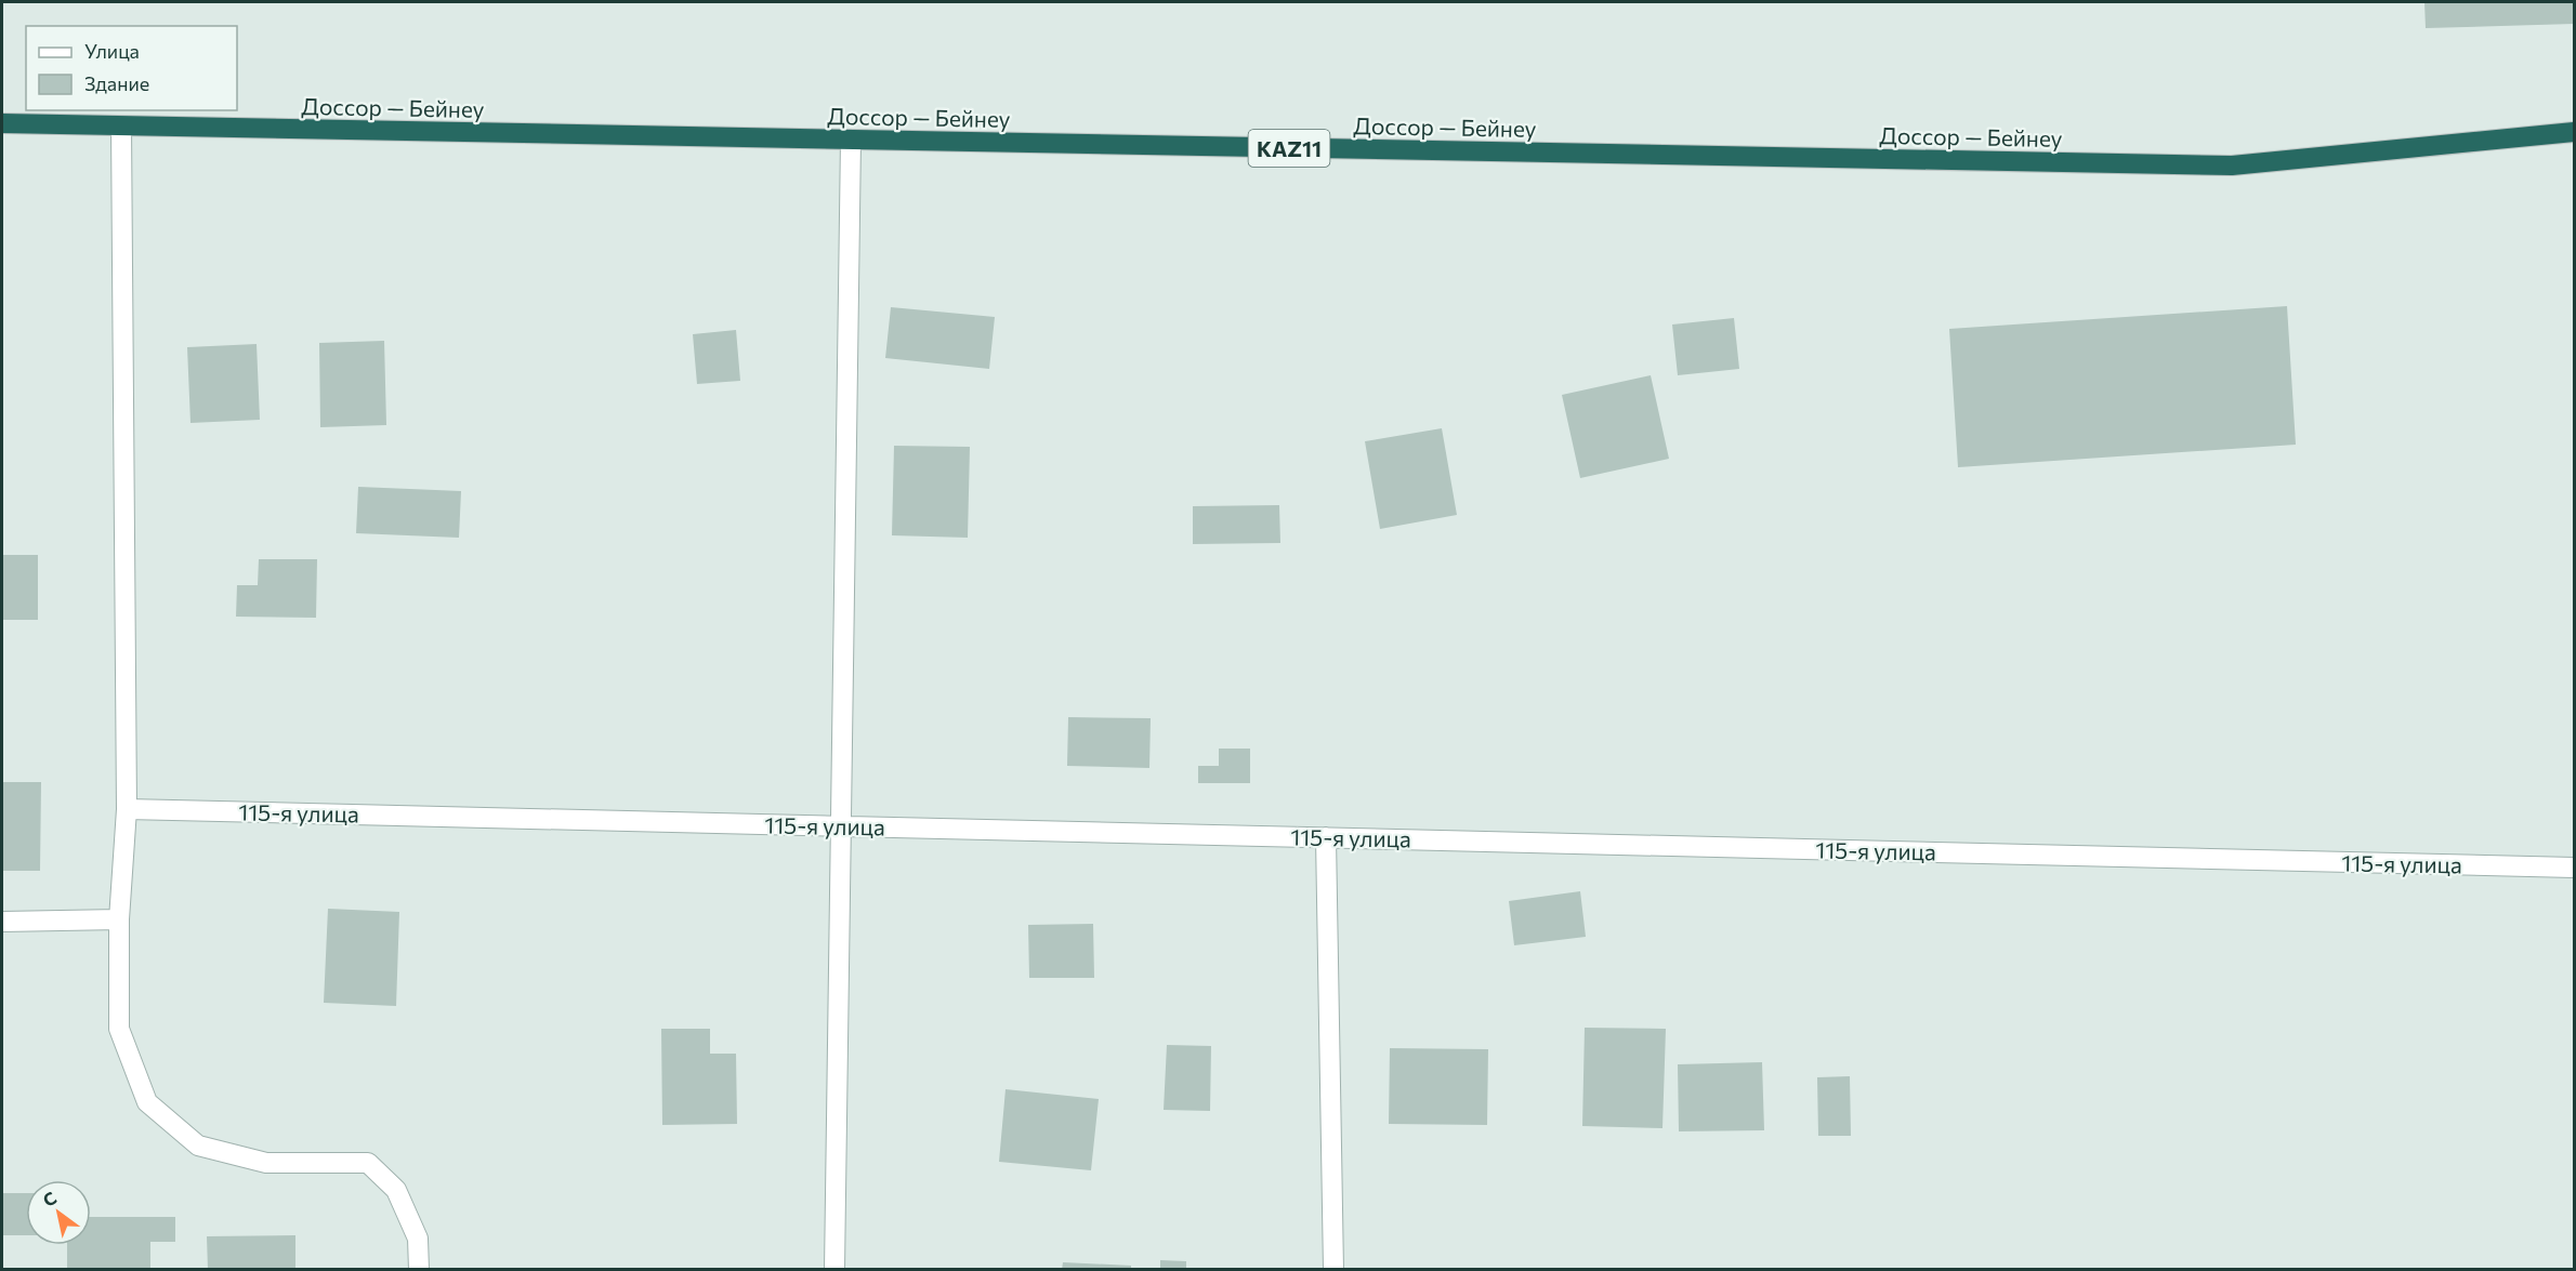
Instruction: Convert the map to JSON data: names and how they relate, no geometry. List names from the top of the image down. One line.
{"streets":{"highway":["Доссор — Бейнеу","KAZ11"],"street":["115-я улица"]},"legend":["Улица","Здание"],"north":"top left"}
